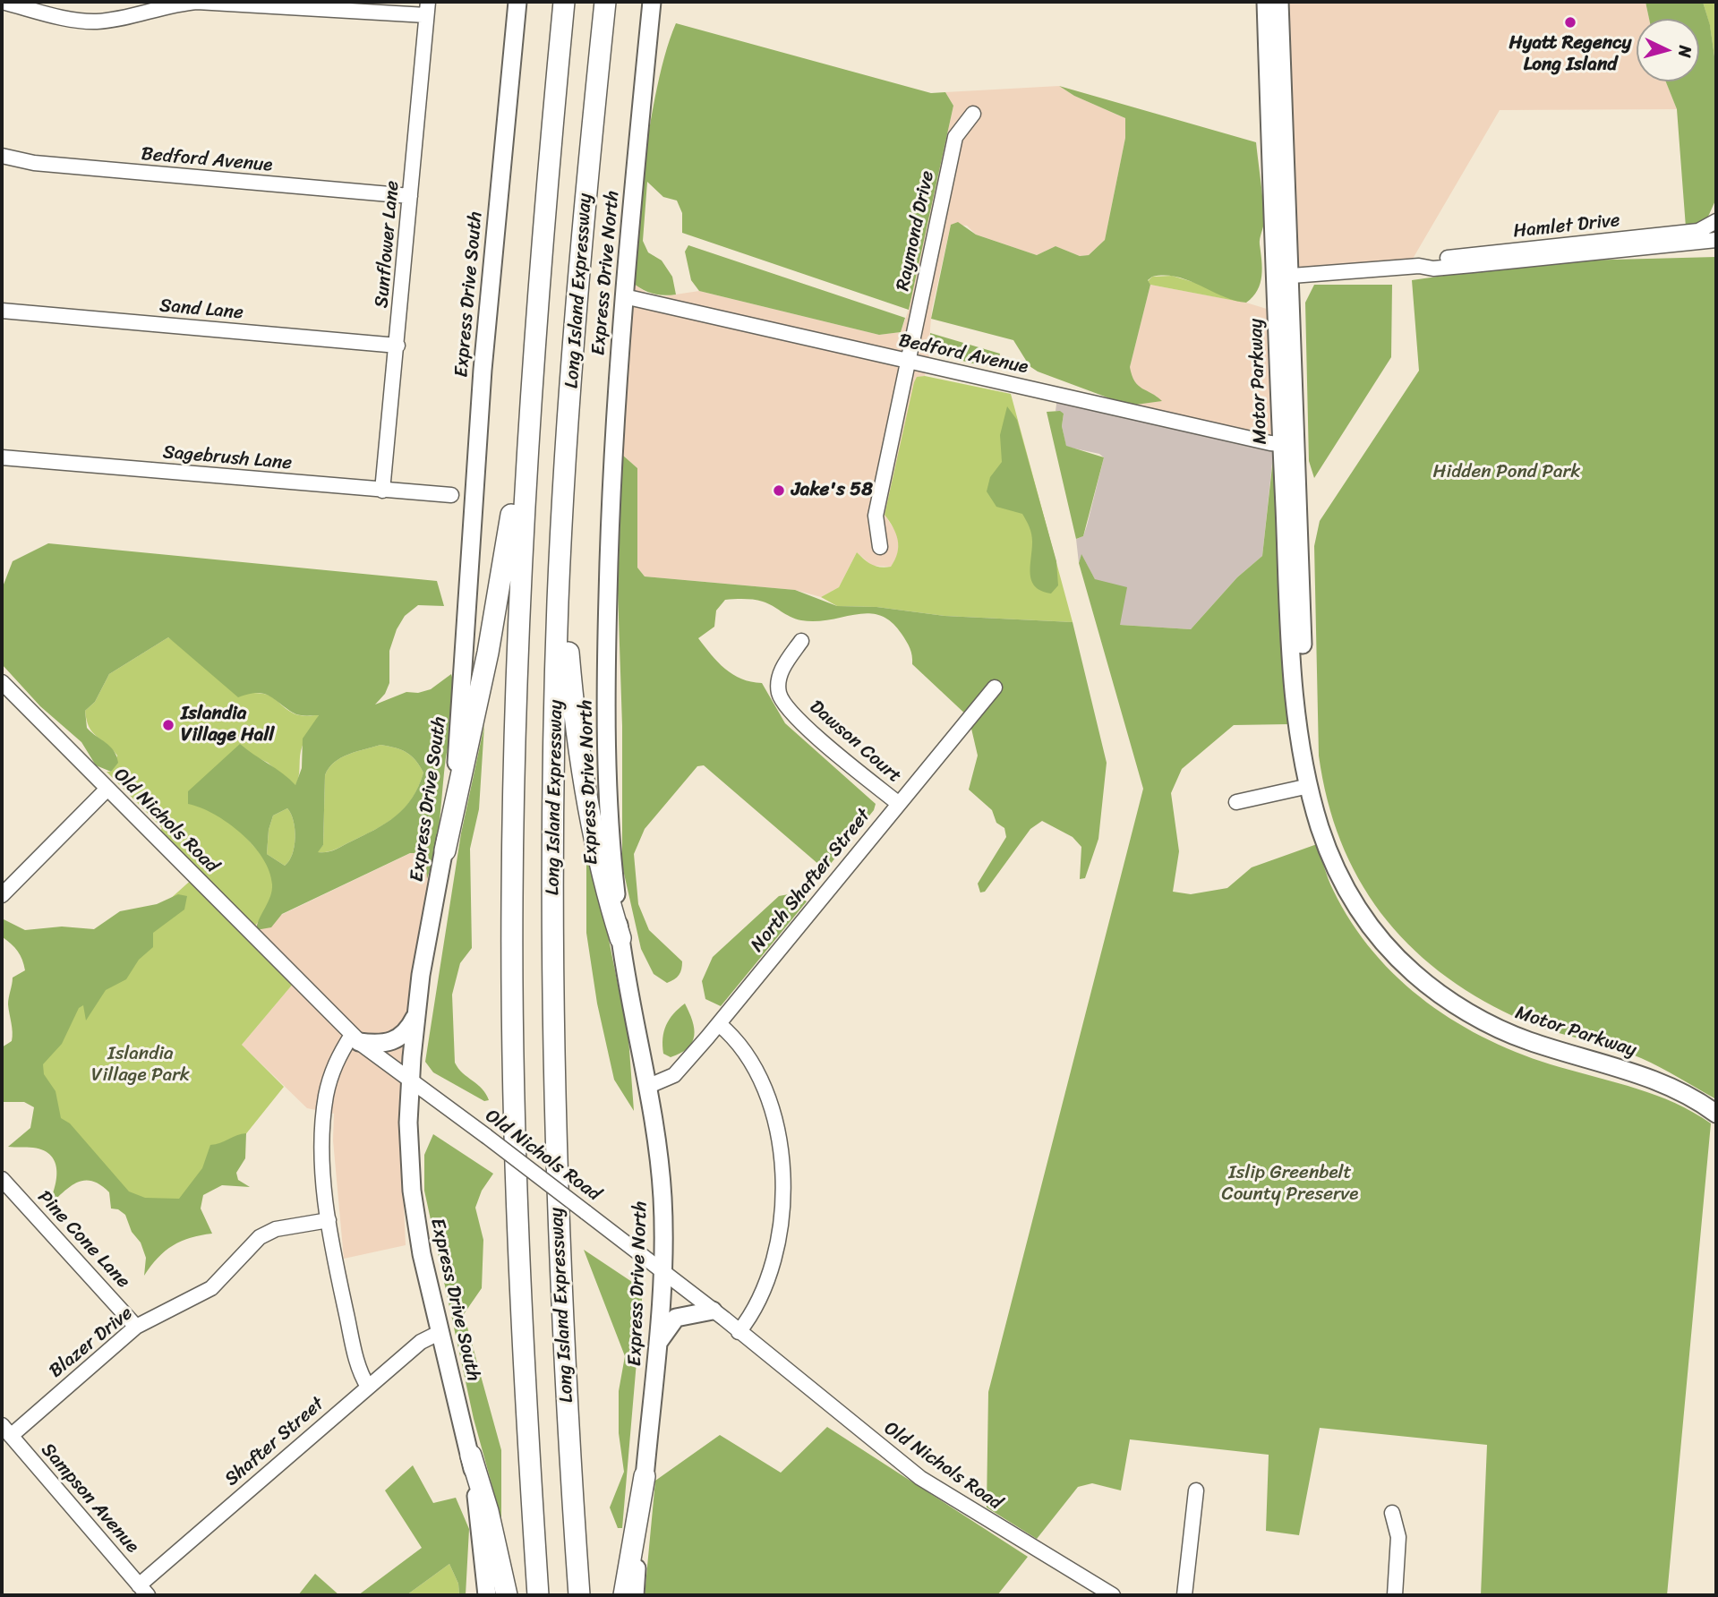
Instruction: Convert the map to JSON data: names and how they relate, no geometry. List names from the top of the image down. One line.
{"streets":{"highway":["Long Island Expressway"],"main road":["Express Drive North","Express Drive South","Motor Parkway"],"street":["Bedford Avenue","Hamlet Drive","Raymond Drive","Sunflower Lane","Sand Lane","Sagebrush Lane","Dawson Court","Old Nichols Road","North Shafter Street","Pine Cone Lane","Blazer Drive","Shafter Street","Sampson Avenue"]},"crossings":[["Bedford Avenue","Raymond Drive"],["Bedford Avenue","Sunflower Lane"],["Bedford Avenue","Express Drive North"],["Bedford Avenue","Motor Parkway"],["Hamlet Drive","Motor Parkway"],["Sunflower Lane","Sand Lane"],["Sunflower Lane","Sagebrush Lane"],["Express Drive North","Old Nichols Road"],["Express Drive North","North Shafter Street"],["Express Drive South","Old Nichols Road"],["Express Drive South","Shafter Street"],["Dawson Court","North Shafter Street"],["Pine Cone Lane","Blazer Drive"],["Blazer Drive","Sampson Avenue"],["Shafter Street","Sampson Avenue"]],"parks":["Hidden Pond Park","Islandia Village Park","Islip Greenbelt County Preserve"],"places":["Hyatt Regency Long Island","Jake's 58","Islandia Village Hall"],"north":"right"}
